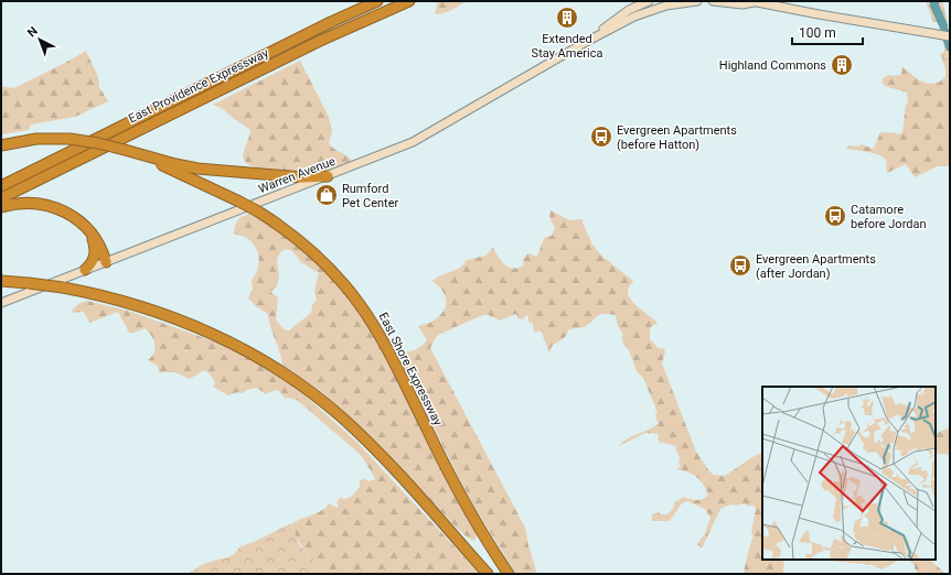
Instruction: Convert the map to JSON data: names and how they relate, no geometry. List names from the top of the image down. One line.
{"streets":{"highway":["East Providence Expressway","East Shore Expressway"],"main road":["Warren Avenue"]},"places":{"building":["Extended Stay America","Highland Commons"],"bus stop":["Evergreen Apartments (before Hatton)","Catamore before Jordan","Evergreen Apartments (after Jordan)"],"shop":["Rumford Pet Center"]},"scale_bar":"100 m","north":"top left"}
